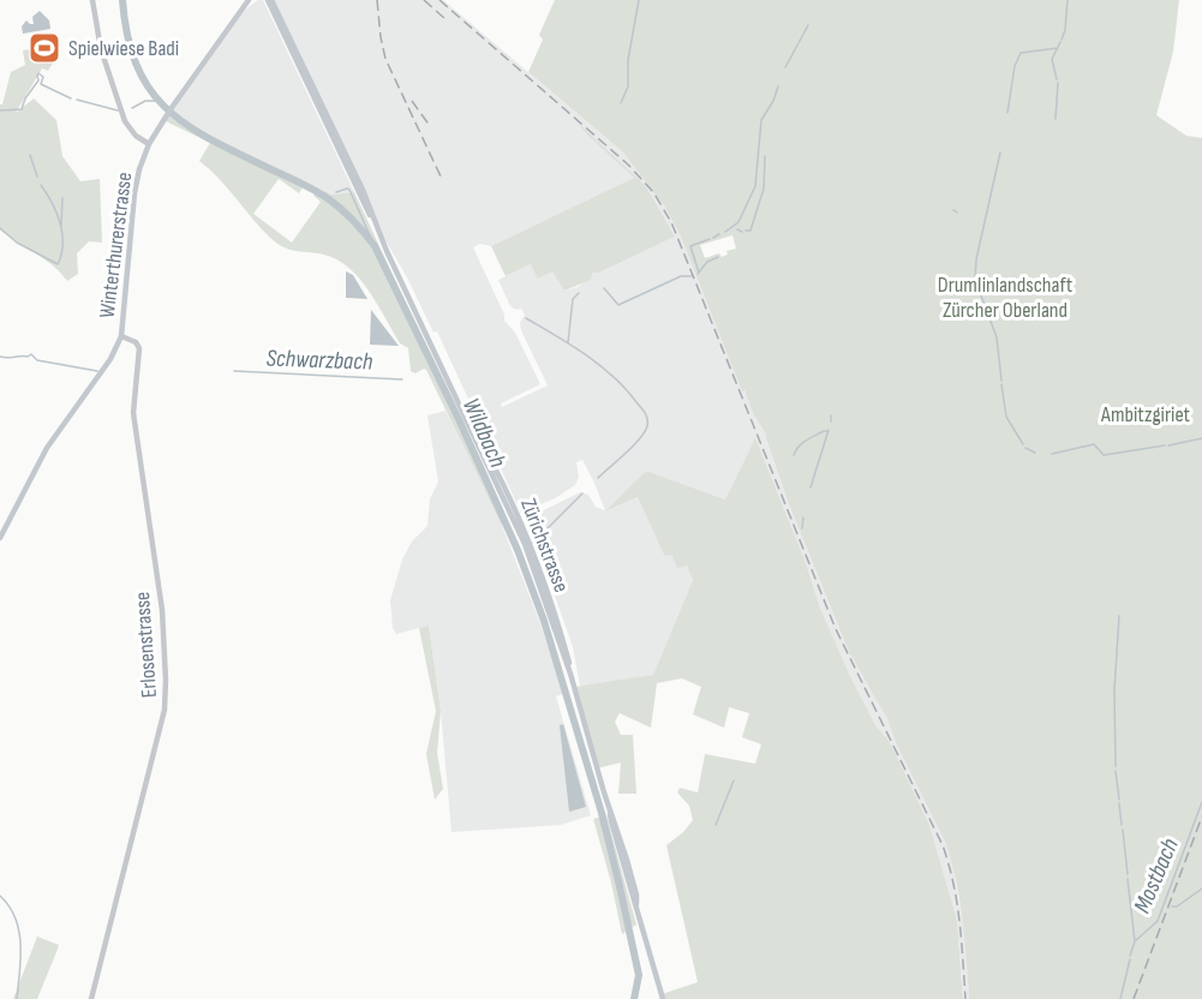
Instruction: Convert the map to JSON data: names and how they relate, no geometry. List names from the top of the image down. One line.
{"streets":{"main road":["Winterthurerstrasse","Zürichstrasse"],"street":["Erlosenstrasse"]},"crossings":[["Winterthurerstrasse","Erlosenstrasse"]],"water":["Schwarzbach","Wildbach","Mostbach"],"parks":["Drumlinlandschaft Zürcher Oberland","Ambitzgiriet"],"places":{"sports":["Spielwiese Badi"]}}
